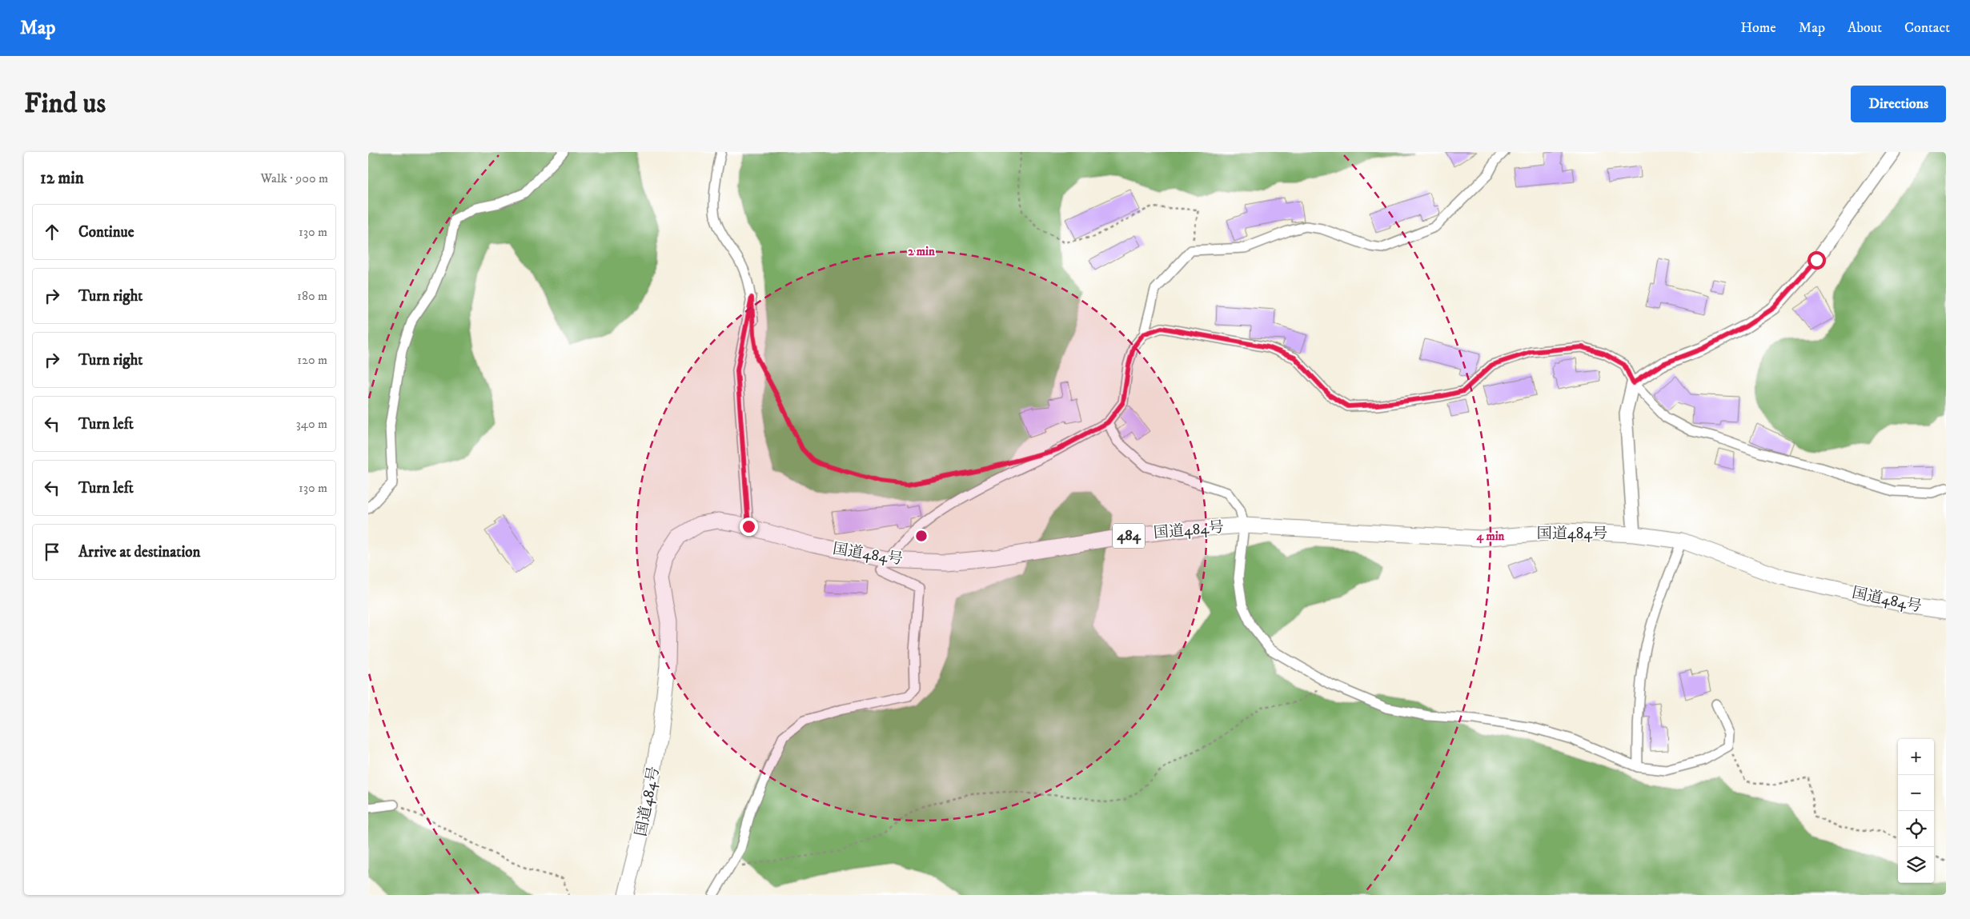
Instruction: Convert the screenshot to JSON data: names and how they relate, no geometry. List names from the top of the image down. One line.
{"streets":{"highway":["国道484号","484"]},"page":{"header":"Map","nav":["Home","Map","About","Contact"],"buttons":"Directions","title":"Find us","heading":["12 min","Walk · 900 m"],"list":[["Continue","130 m"],["Turn right","180 m"],["Turn right","120 m"],["Turn left","340 m"],["Turn left","130 m"],"Arrive at destination"],"map_buttons":["+","−"]},"rings":["2 min","4 min"]}
